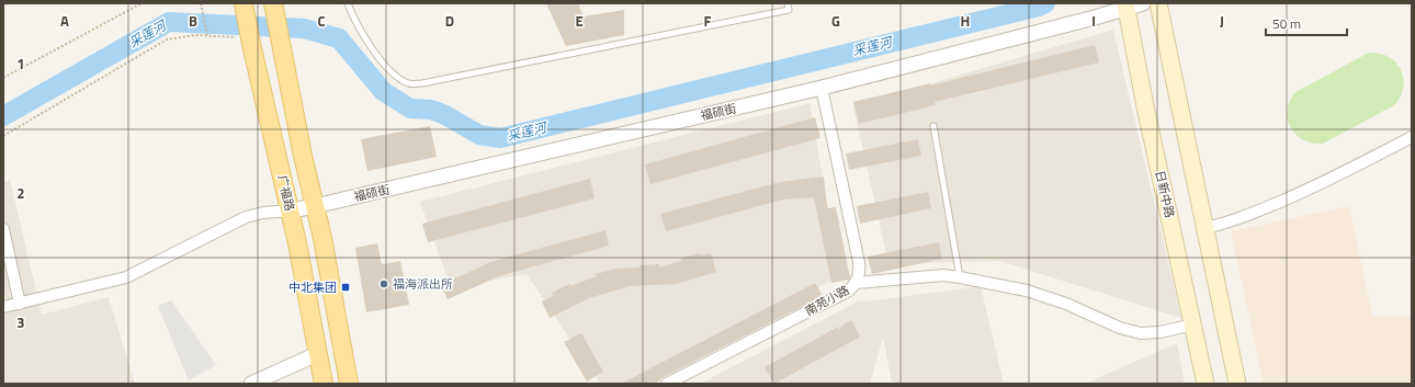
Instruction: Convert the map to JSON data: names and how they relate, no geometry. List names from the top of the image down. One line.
{"streets":{"main road":["广福路","日新中路"],"street":["福硕街","南苑小路"]},"crossings":[["福硕街","广福路"],["福硕街","日新中路"],["福硕街","南苑小路"]],"water":["采莲河"],"places":{"other":["福海派出所"],"transit":["中北集团"]},"scale_bar":"50 m","grid":{"columns":["A","B","C","D","E","F","G","H","I","J"],"rows":["1","2","3"]}}
